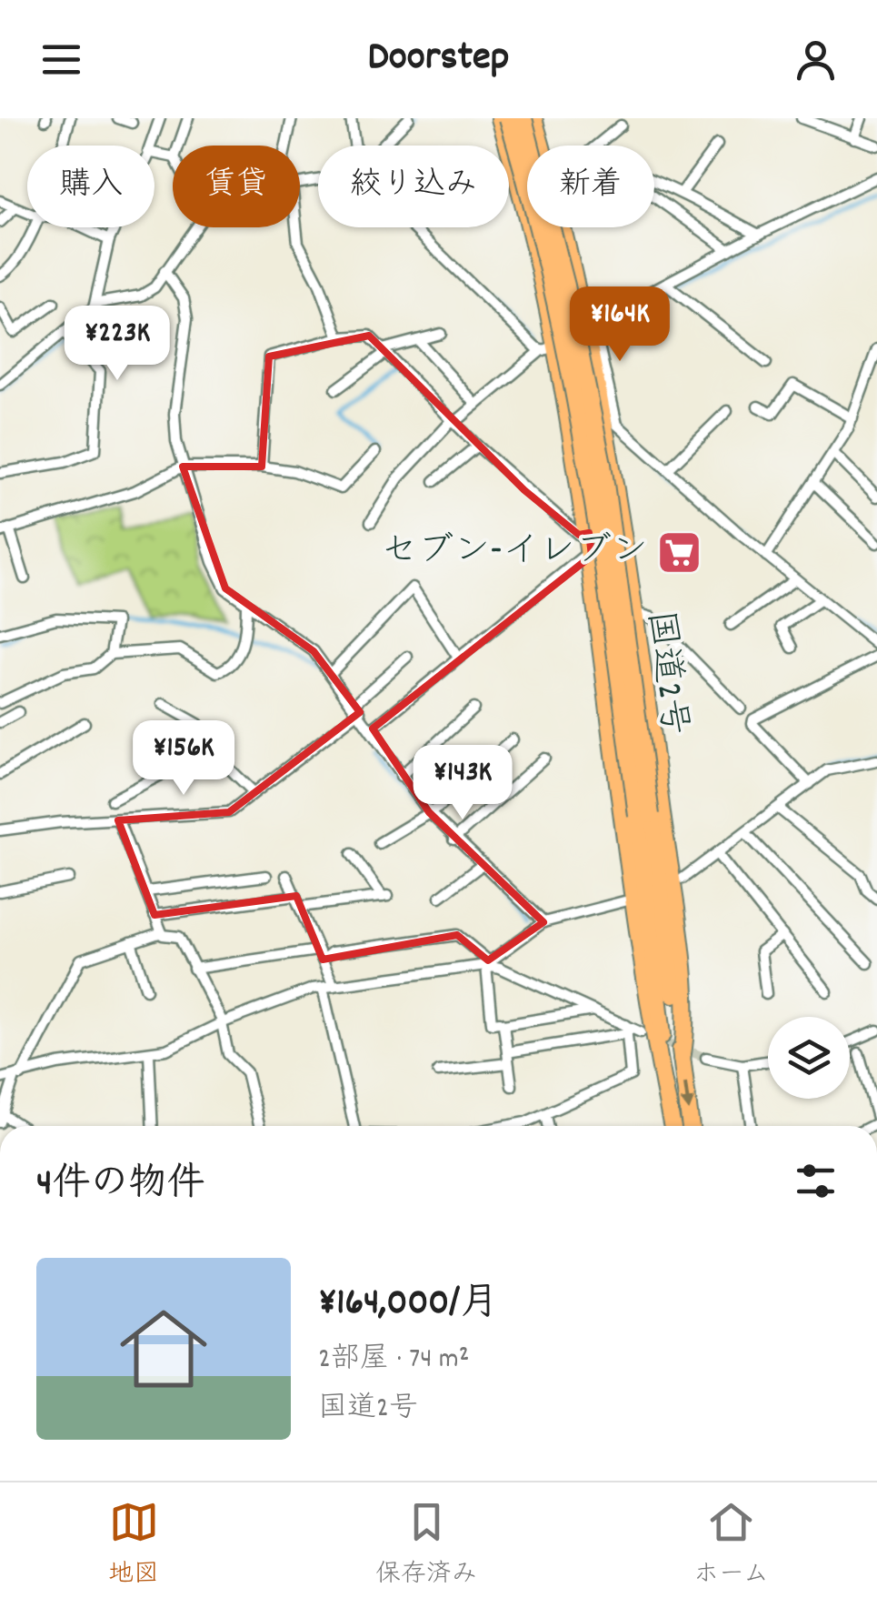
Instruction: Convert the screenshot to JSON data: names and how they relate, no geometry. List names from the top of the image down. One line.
{"streets":{"highway":["国道2号"]},"places":{"supermarket":["セブン-イレブン"]},"page":{"header":"Doorstep","chip":["購入","賃貸","絞り込み","新着"],"price":["¥164K","¥223K","¥156K","¥143K"],"heading":"4件の物件","list":[{"name":"¥164,000/月","note":"2部屋 · 74 m² · 国道2号"}],"tabs":["地図","保存済み","ホーム"]}}
